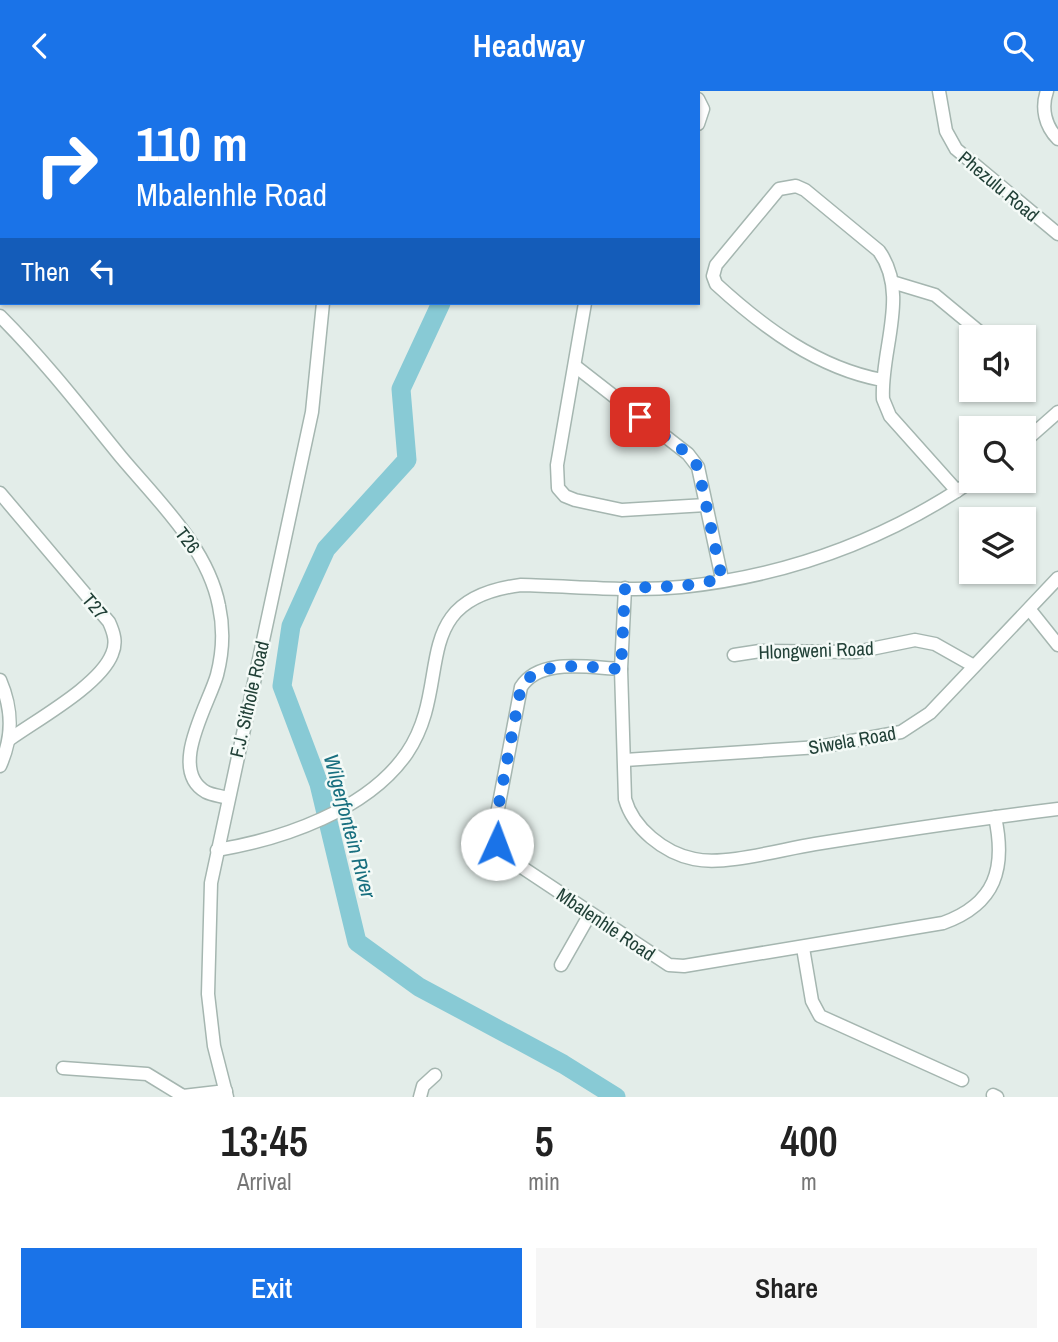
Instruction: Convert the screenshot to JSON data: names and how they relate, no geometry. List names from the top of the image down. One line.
{"streets":{"street":["Phezulu Road","T26","T27","Hlongweni Road","F.J. Sithole Road","Siwela Road","Mbalenhle Road"]},"crossings":[["T26","F.J. Sithole Road"],["Hlongweni Road","Siwela Road"]],"water":["Wilgerfontein River"],"page":{"header":"Headway","turn":["110 m","Mbalenhle Road"],"then":"Then","eta":["13:45","Arrival","5","min","400","m"],"buttons":["Exit","Share"]}}
